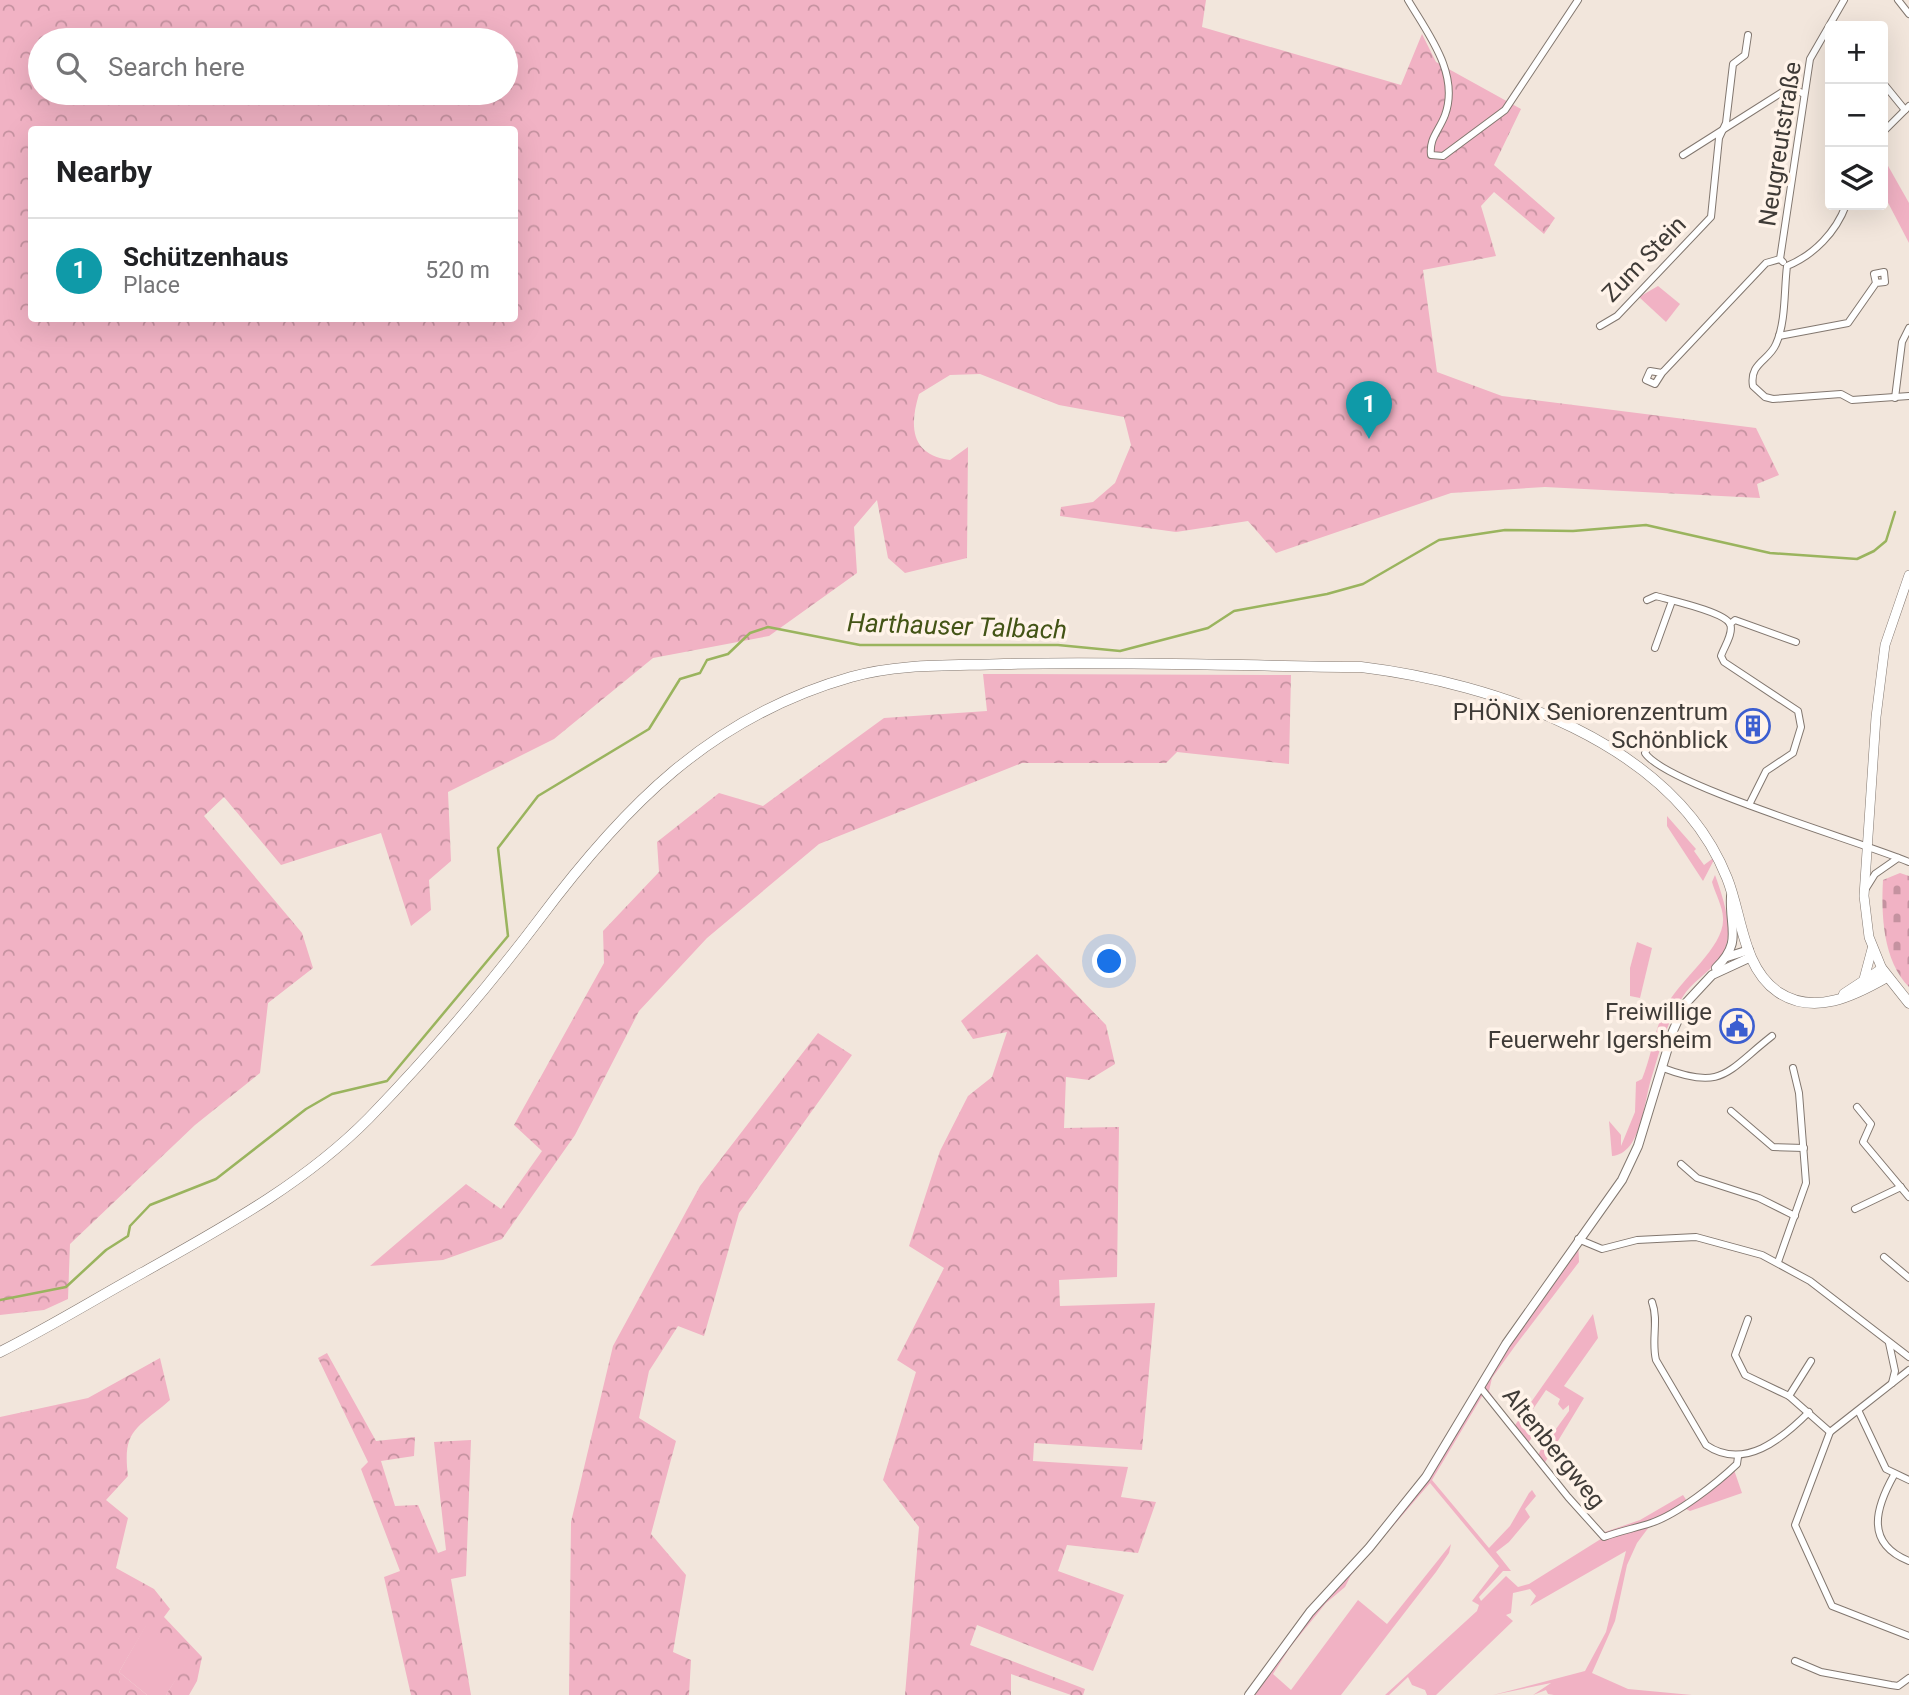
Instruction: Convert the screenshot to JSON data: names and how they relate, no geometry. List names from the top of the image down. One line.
{"streets":{"street":["Neugreutstraße","Zum Stein","Altenbergweg"]},"water":["Harthauser Talbach"],"places":{"building":["PHÖNIX Seniorenzentrum Schönblick"],"public building":["Freiwillige Feuerwehr Igersheim"]},"page":{"map_buttons":["+","−"],"search":"Search here","heading":"Nearby","list":[{"mark":"1","name":"Schützenhaus","note":"Place","value":"520 m"}],"pins":"1"}}
